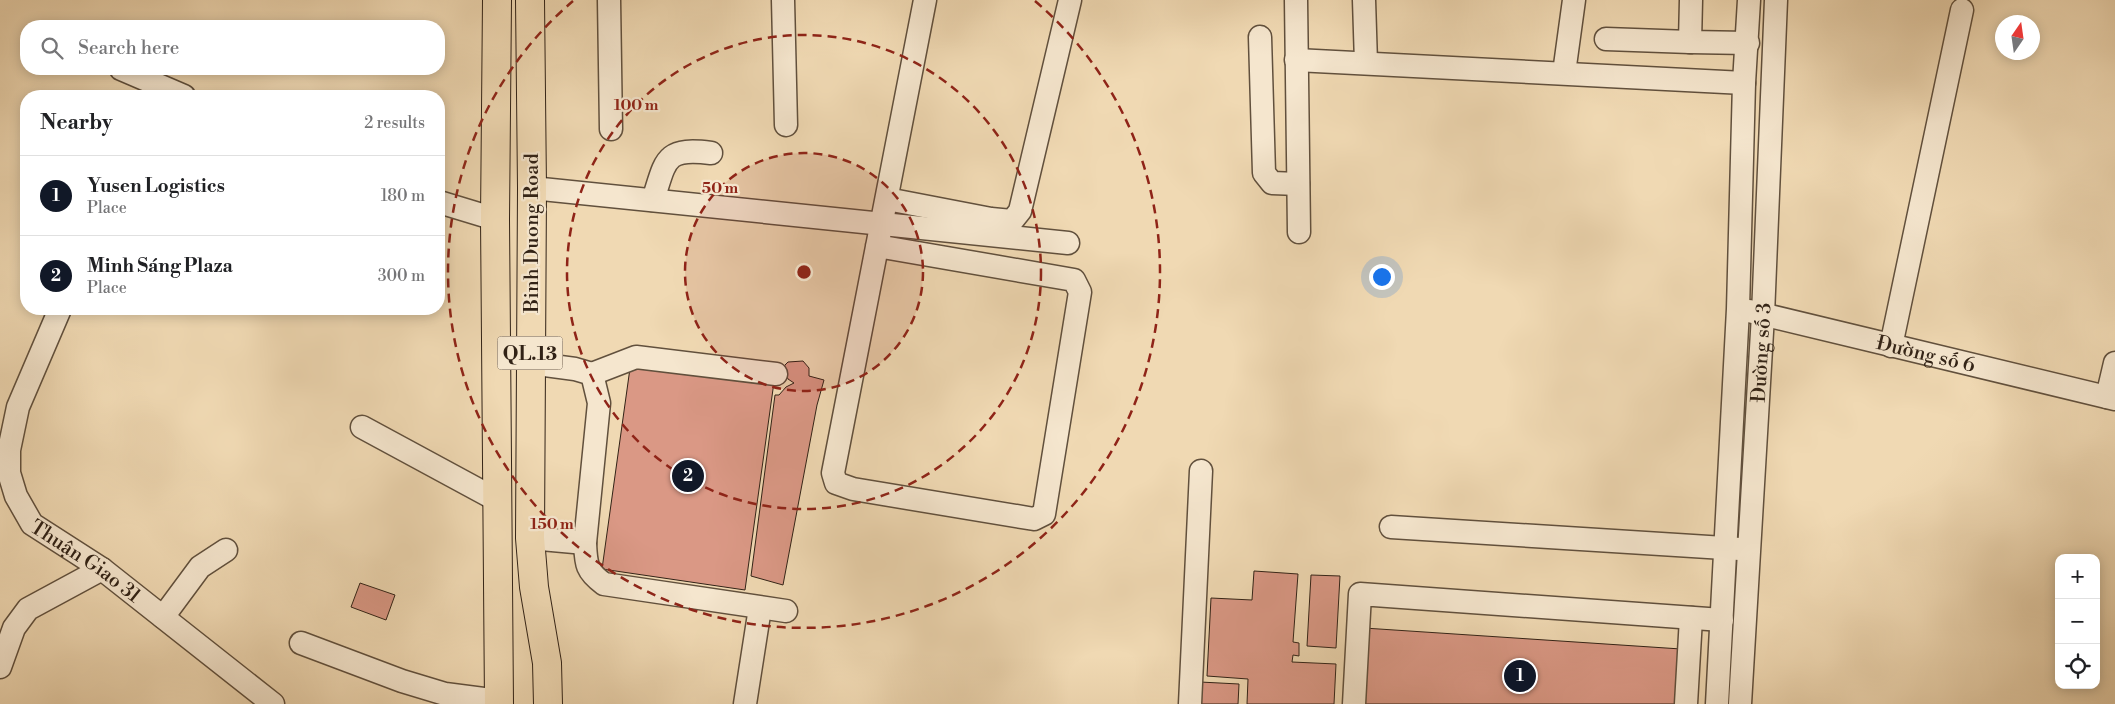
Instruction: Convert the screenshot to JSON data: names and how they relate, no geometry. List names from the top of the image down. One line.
{"streets":{"highway":["Binh Duong Road","QL.13"],"street":["Đường số 3","Đường số 6","Thuận Giao 31"]},"crossings":[["Đường số 3","Đường số 6"]],"north":"top","page":{"search":"Search here","heading":["Nearby","2 results"],"list":[{"mark":"1","name":"Yusen Logistics","note":"Place","value":"180 m"},{"mark":"2","name":"Minh Sáng Plaza","note":"Place","value":"300 m"}],"pins":["2","1"],"map_buttons":["+","−"]},"rings":["100 m","50 m","150 m"]}
